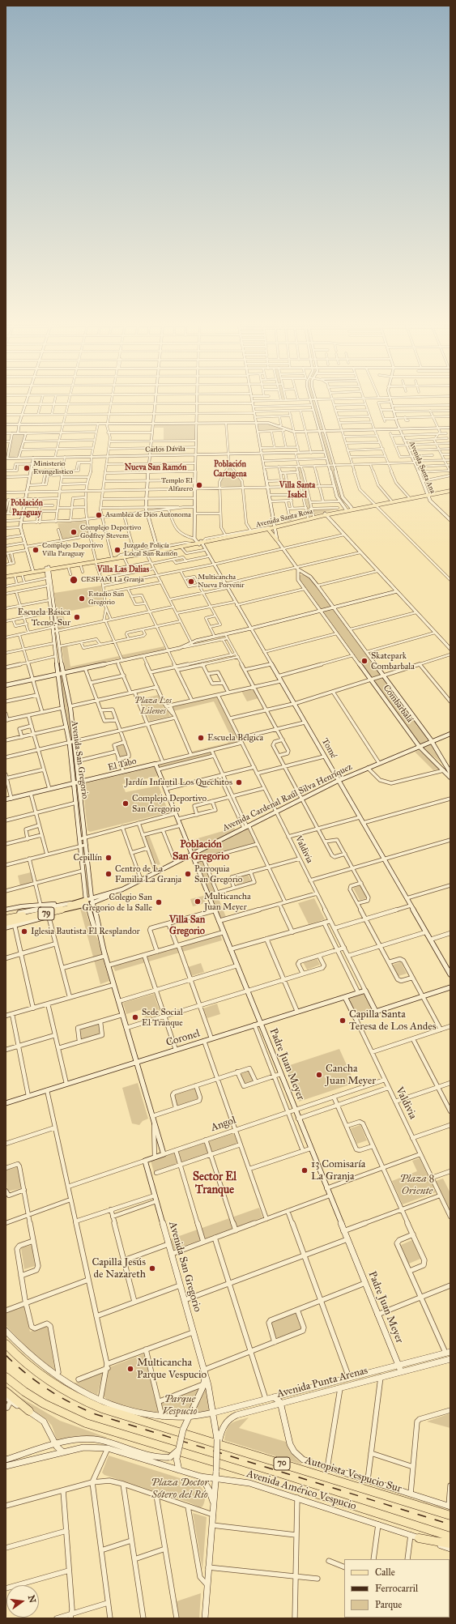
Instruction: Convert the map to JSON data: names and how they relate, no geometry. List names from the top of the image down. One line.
{"streets":{"highway":["79","70","Autopista Vespucio Sur"],"main road":["Avenida Santa Rosa"],"street":["Carlos Dávila","Avenida Santa Ana","Combarbalá","Tomé","Avenida San Gregorio","El Tabo","Avenida Cardenal Raúl Silva Henríquez","Valdivia","Coronel","Padre Juan Meyer","Angol","Avenida Punta Arenas","Avenida Américo Vespucio"]},"crossings":[["Carlos Dávila","Combarbalá"],["Avenida Santa Ana","Avenida Santa Rosa"],["Avenida Santa Rosa","Combarbalá"],["Avenida Santa Rosa","Tomé"],["Avenida Santa Rosa","Avenida San Gregorio"],["Combarbalá","Avenida Cardenal Raúl Silva Henríquez"],["Tomé","Avenida Cardenal Raúl Silva Henríquez"],["Avenida San Gregorio","El Tabo"],["Avenida San Gregorio","Avenida Cardenal Raúl Silva Henríquez"],["Avenida San Gregorio","79"],["Avenida San Gregorio","Coronel"],["Avenida San Gregorio","Angol"],["Avenida San Gregorio","Avenida Punta Arenas"],["El Tabo","Valdivia"],["El Tabo","Padre Juan Meyer"],["Avenida Cardenal Raúl Silva Henríquez","Valdivia"],["Avenida Cardenal Raúl Silva Henríquez","79"],["Avenida Cardenal Raúl Silva Henríquez","Padre Juan Meyer"],["Valdivia","Coronel"],["Valdivia","Angol"],["Coronel","Padre Juan Meyer"],["Padre Juan Meyer","Angol"],["Padre Juan Meyer","Avenida Punta Arenas"],["Avenida Punta Arenas","Avenida Américo Vespucio"]],"districts":["Población Cartagena","Nueva San Ramón","Villa Santa Isabel","Población Paraguay","Villa Las Dalias","Población San Gregorio","Villa San Gregorio","Sector El Tranque"],"parks":["Plaza Los Lilenes","Plaza 8 Oriente","Parque Vespucio","Plaza Doctor Sótero del Río"],"places":["Ministerio Evangelistico","Templo El Alfarero","Asamblea de Dios Autonoma","Complejo Deportivo Godfrey Stevens","Complejo Deportivo Villa Paraguay","Juzgado Policía Local San Ramón","CESFAM La Granja","Multicancha Nueva Porvenir","Estadio San Gregorio","Escuela Básica Tecno-Sur","Skatepark Combarbala","Escuela Bélgica","Jardín Infantil Los Quechitos","Complejo Deportivo San Gregorio","Cepillín","Centro de La Familia La Granja","Parroquia San Gregorio","Multicancha Juan Meyer","Colegio San Gregorio de la Salle","Iglesia Bautista El Resplandor","Sede Social El Tranque","Capilla Santa Teresa de Los Andes","Cancha Juan Meyer","13 Comisaría La Granja","Capilla Jesús de Nazareth","Multicancha Parque Vespucio"],"legend":["Calle","Ferrocarril","Parque"],"north":"right"}
